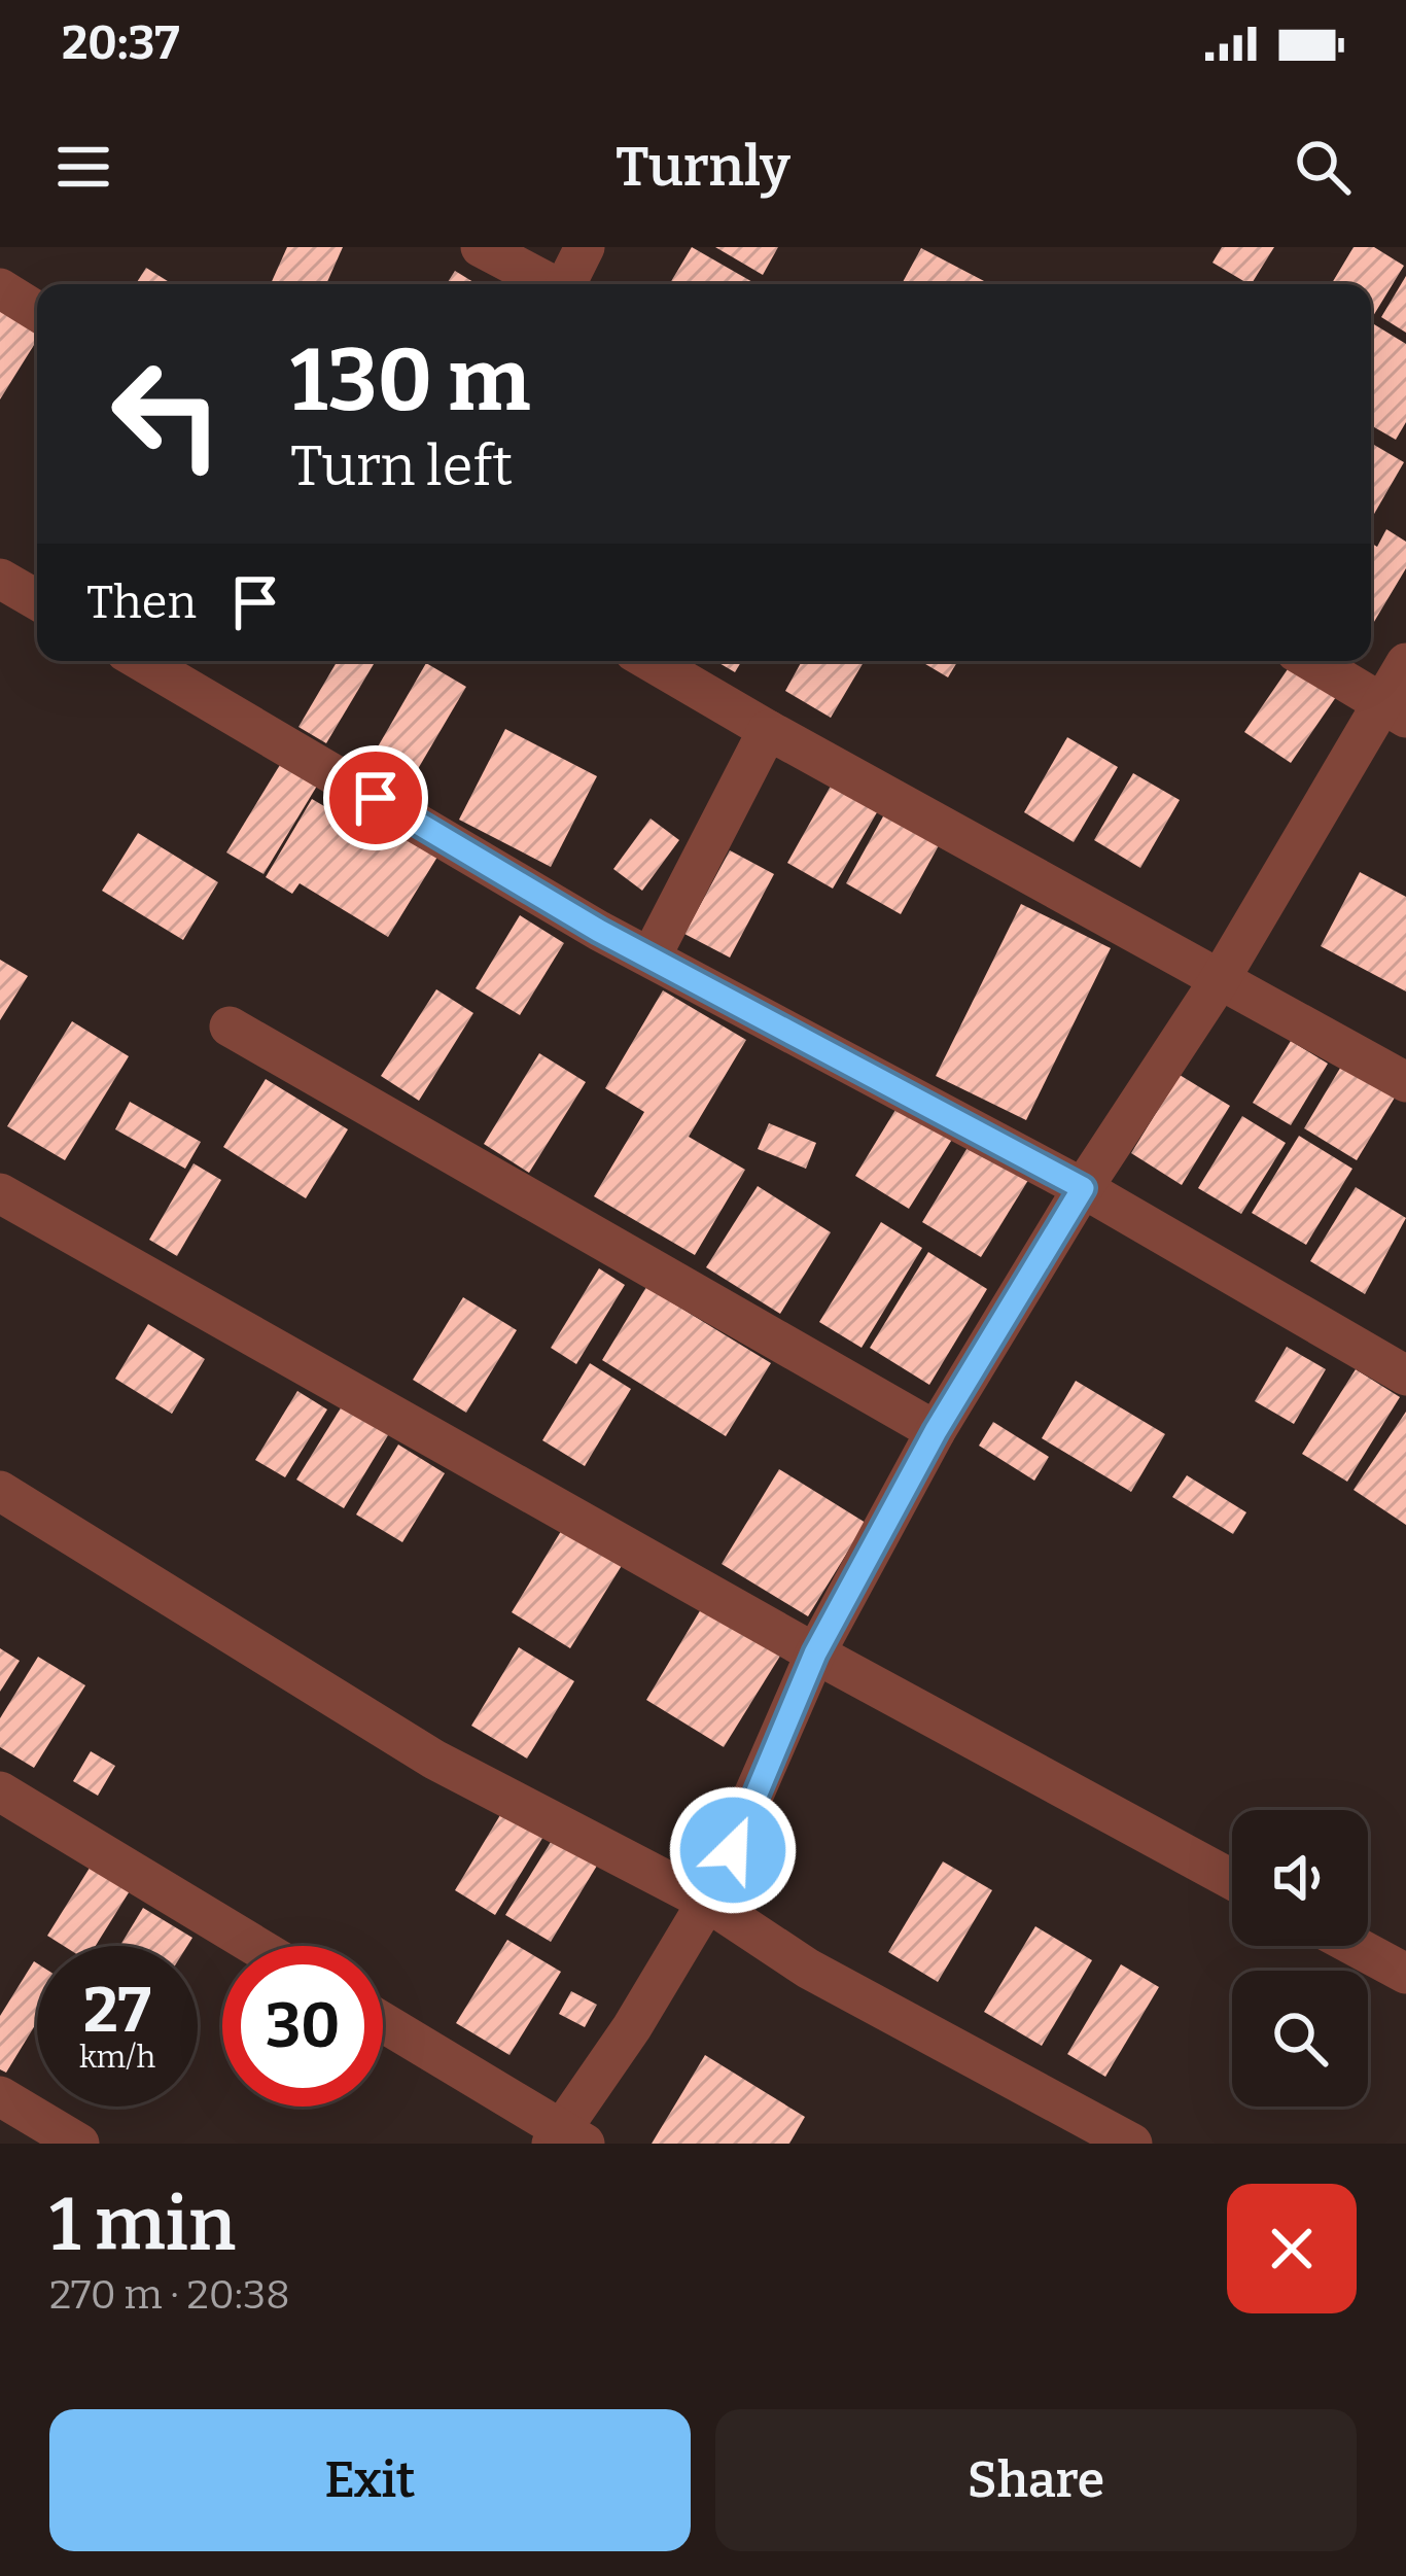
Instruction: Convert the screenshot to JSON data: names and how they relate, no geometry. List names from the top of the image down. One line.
{"page":{"status":"20:37","header":"Turnly","turn":["130 m","Turn left"],"then":"Then","speed":"27 km/h","limit":"30","heading":["1 min","270 m · 20:38"],"buttons":["Exit","Share"]}}
